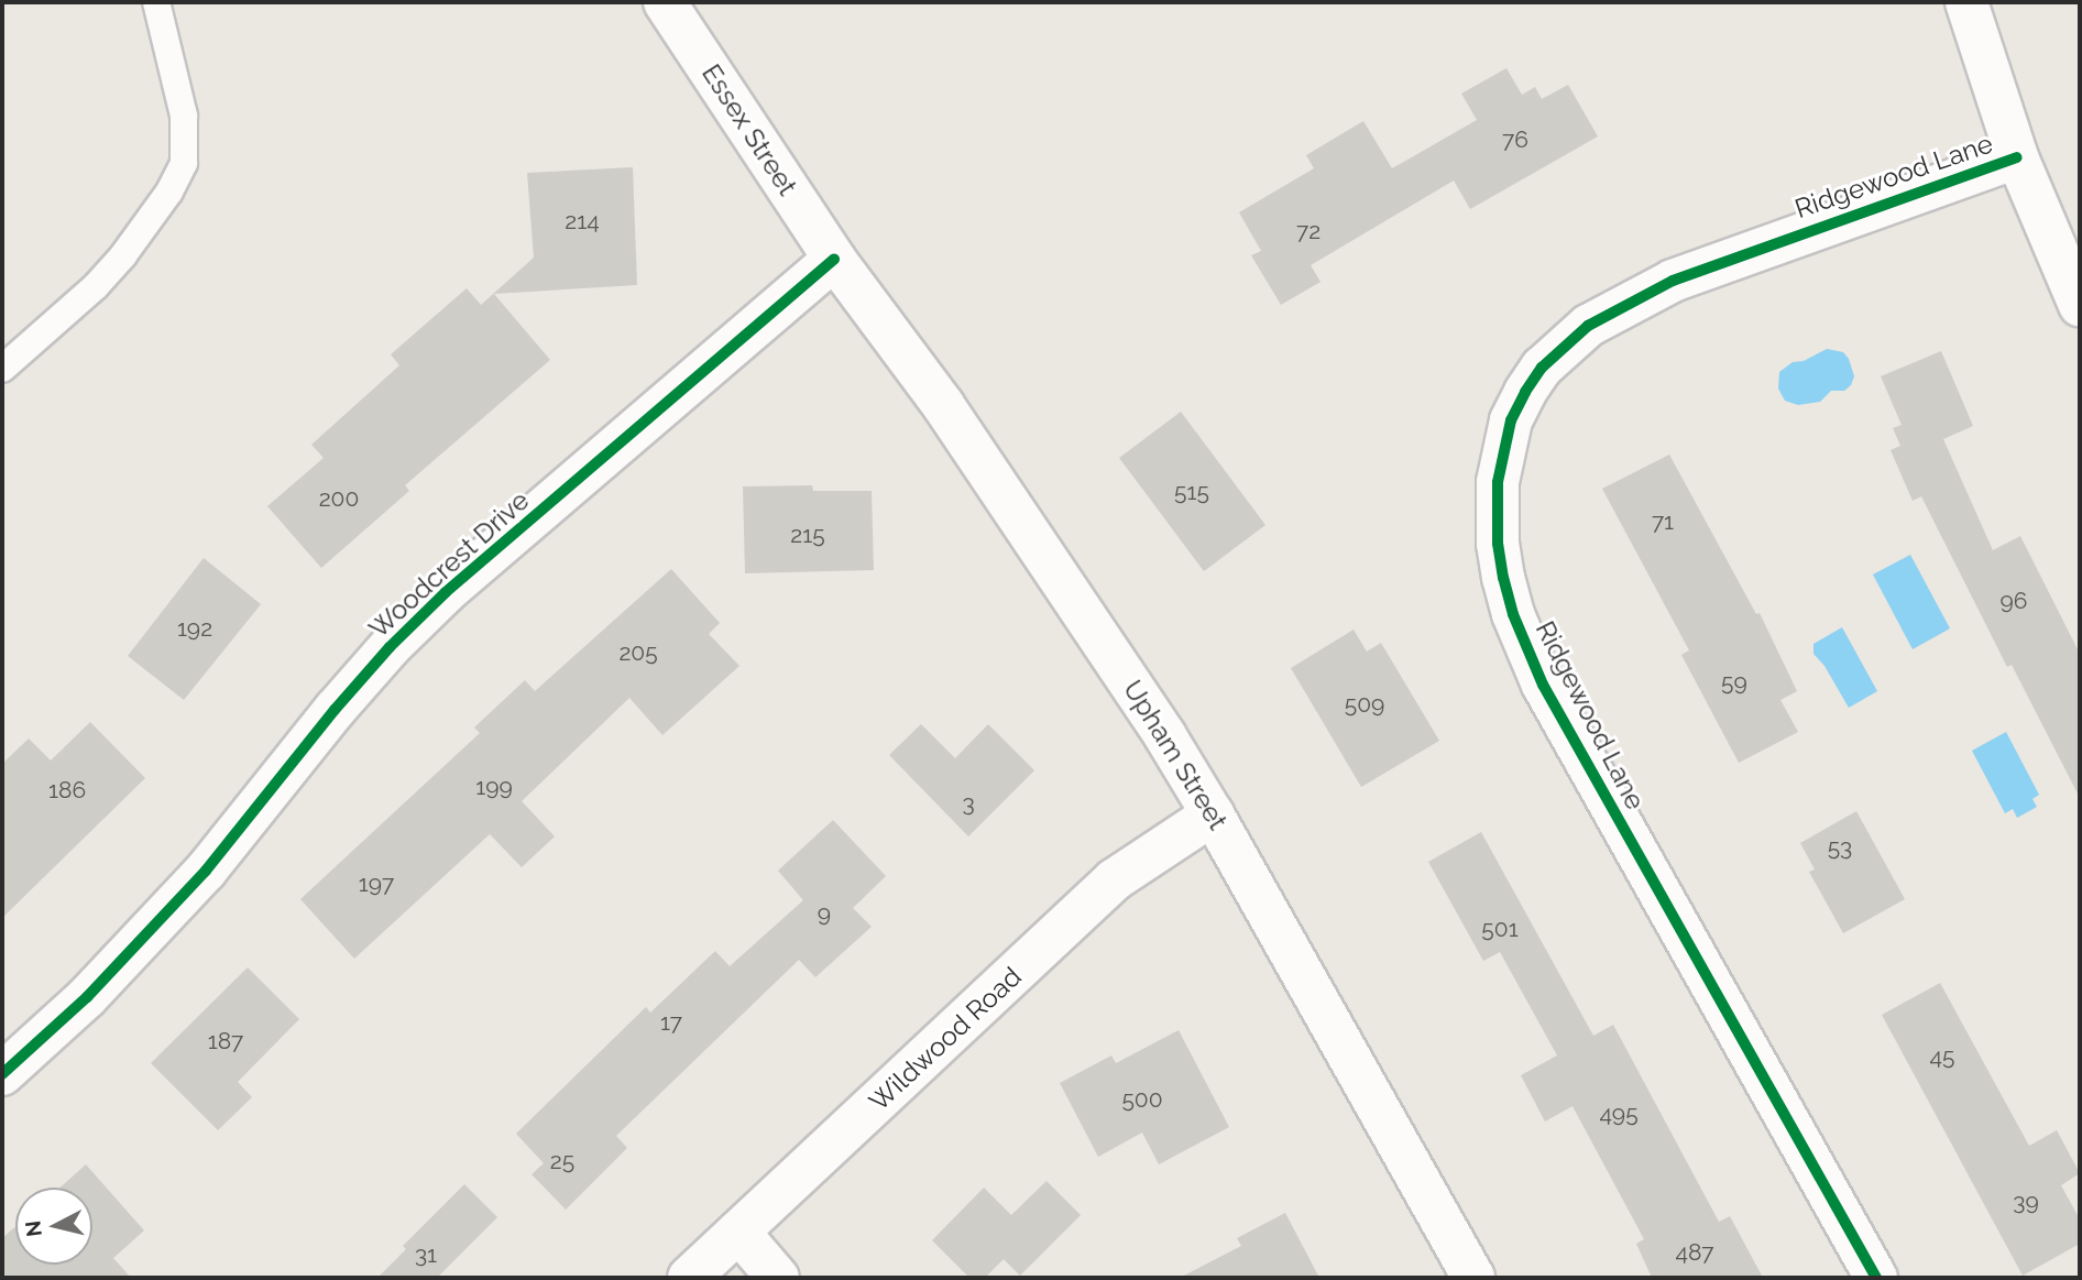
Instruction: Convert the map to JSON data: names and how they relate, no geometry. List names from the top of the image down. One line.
{"streets":{"street":["Essex Street","Ridgewood Lane","Woodcrest Drive","Upham Street","Wildwood Road"]},"crossings":[["Essex Street","Woodcrest Drive"],["Essex Street","Upham Street"],["Woodcrest Drive","Upham Street"],["Upham Street","Wildwood Road"]],"house_numbers":["76","214","72","515","200","71","215","96","192","205","59","509","199","186","3","53","197","9","501","17","187","45","500","495","25","39","487","31"],"north":"left"}
